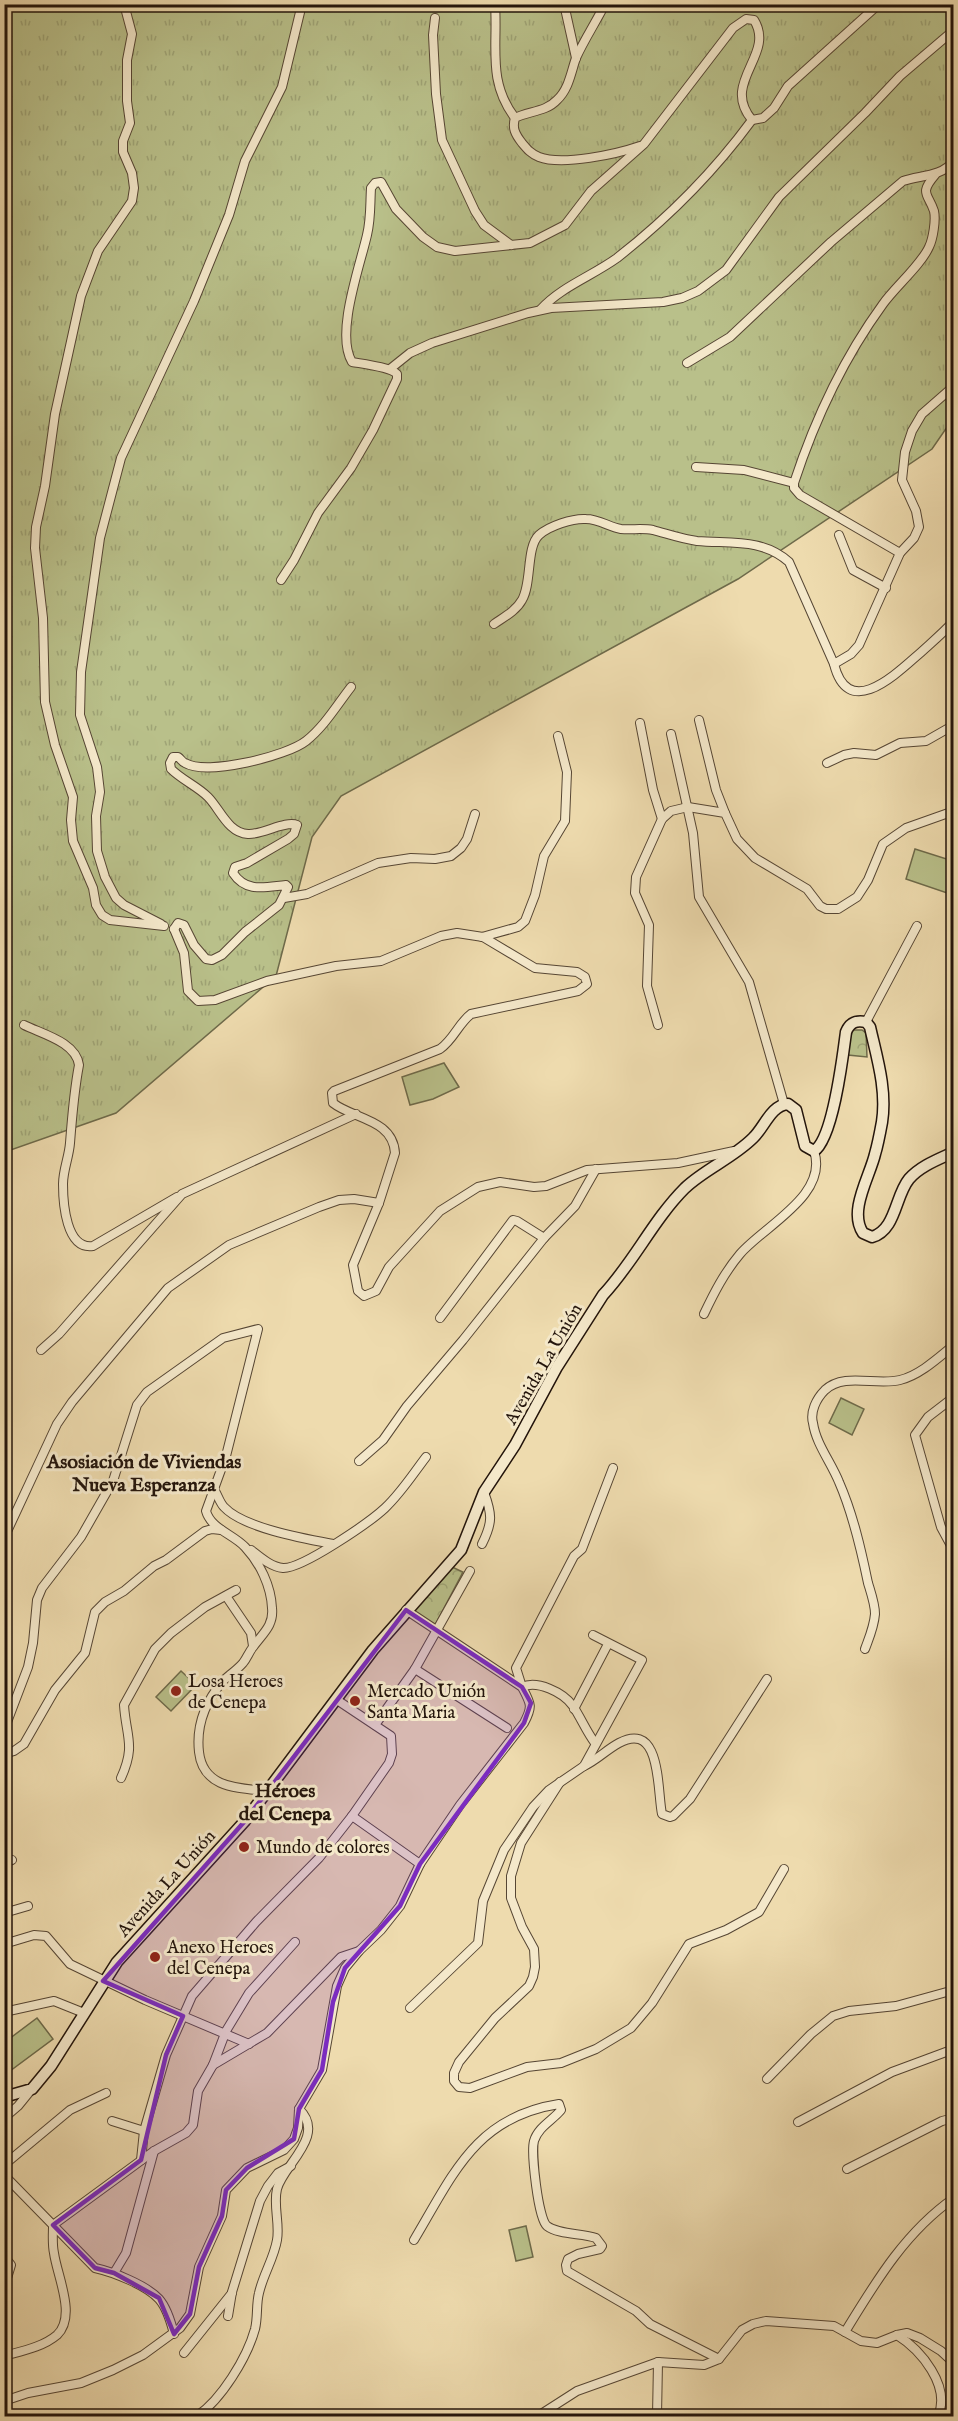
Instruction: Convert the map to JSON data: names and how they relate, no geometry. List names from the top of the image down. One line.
{"streets":{"main road":["Avenida La Unión"]},"districts":["Asosiación de Viviendas Nueva Esperanza","Héroes del Cenepa"],"places":["Losa Heroes de Cenepa","Mercado Unión Santa Maria","Mundo de colores","Anexo Heroes del Cenepa"]}
